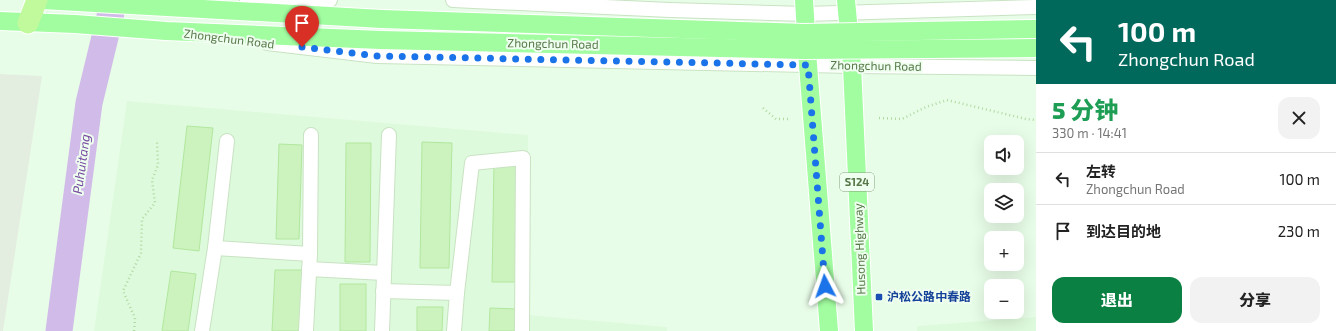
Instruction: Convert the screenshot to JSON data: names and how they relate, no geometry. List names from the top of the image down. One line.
{"streets":{"main road":["Zhongchun Road","S124","Husong Highway"]},"crossings":[["Zhongchun Road","Husong Highway"]],"water":["Puhuitang"],"places":{"transit":["沪松公路中春路"]},"page":{"turn":["100 m","Zhongchun Road"],"heading":["5 分钟","330 m · 14:41"],"map_buttons":["+","−"],"list":[{"name":"左转","note":"Zhongchun Road","value":"100 m"},{"name":"到达目的地","value":"230 m"}],"buttons":["退出","分享"]}}
